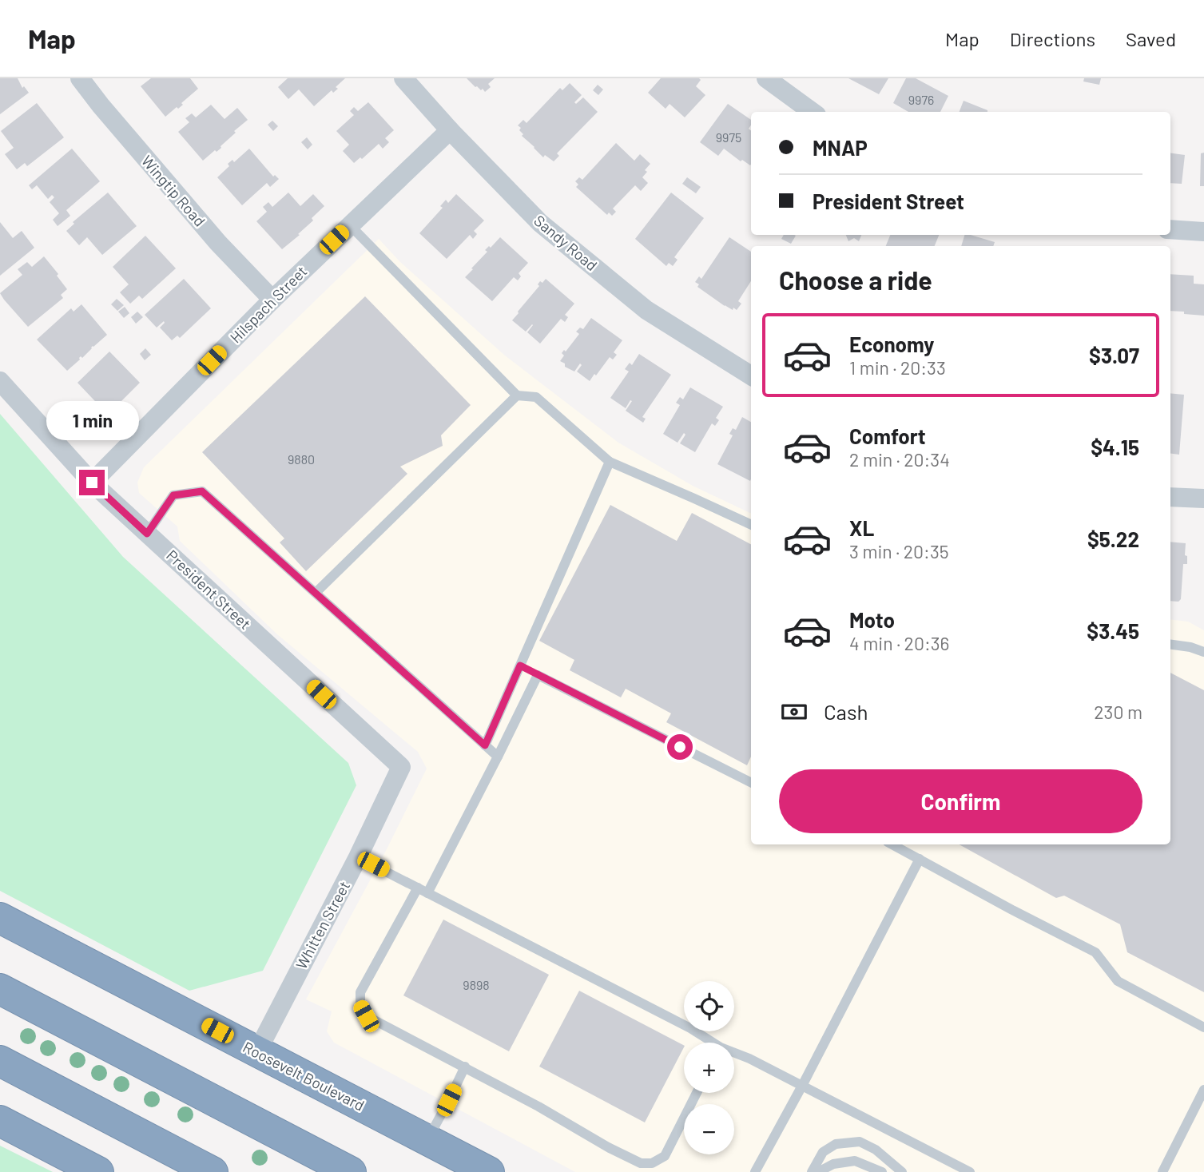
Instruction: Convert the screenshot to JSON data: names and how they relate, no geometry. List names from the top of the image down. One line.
{"streets":{"highway":["Roosevelt Boulevard"],"street":["Wingtip Road","Sandy Road","Hilspach Street","President Street","Whitten Street"]},"crossings":[["Wingtip Road","Hilspach Street"],["Sandy Road","Hilspach Street"],["Hilspach Street","President Street"],["President Street","Whitten Street"],["Whitten Street","Roosevelt Boulevard"]],"house_numbers":["9976","9975","9880","9898"],"page":{"header":"Map","nav":["Map","Directions","Saved"],"banner":["MNAP","President Street"],"heading":"Choose a ride","list":[{"name":"Economy","note":"1 min · 20:33","value":"$3.07"},{"name":"Comfort","note":"2 min · 20:34","value":"$4.15"},{"name":"XL","note":"3 min · 20:35","value":"$5.22"},{"name":"Moto","note":"4 min · 20:36","value":"$3.45"}],"bubble":"1 min","pay":["Cash","230 m"],"buttons":"Confirm","map_buttons":["+","−"]}}
